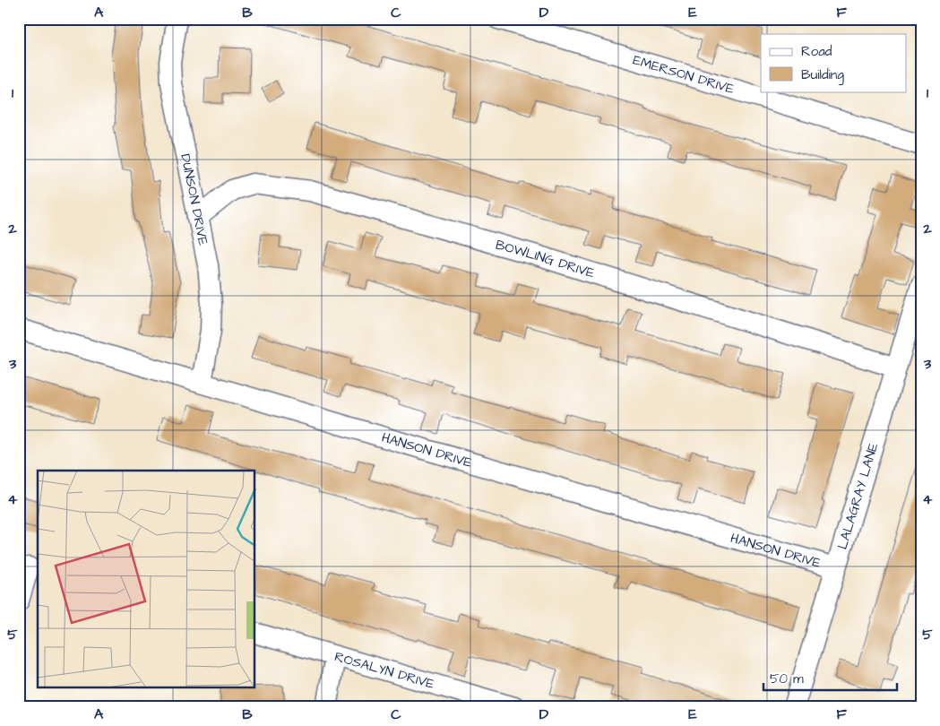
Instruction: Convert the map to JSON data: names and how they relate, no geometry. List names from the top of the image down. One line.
{"streets":{"street":["EMERSON DRIVE","DUNSON DRIVE","BOWLING DRIVE","HANSON DRIVE","LALAGRAY LANE","ROSALYN DRIVE"]},"crossings":[["DUNSON DRIVE","BOWLING DRIVE"],["DUNSON DRIVE","HANSON DRIVE"],["BOWLING DRIVE","LALAGRAY LANE"],["HANSON DRIVE","LALAGRAY LANE"]],"legend":["Road","Building"],"scale_bar":"50 m","grid":{"columns":["A","B","C","D","E","F"],"rows":["1","2","3","4","5"]}}
